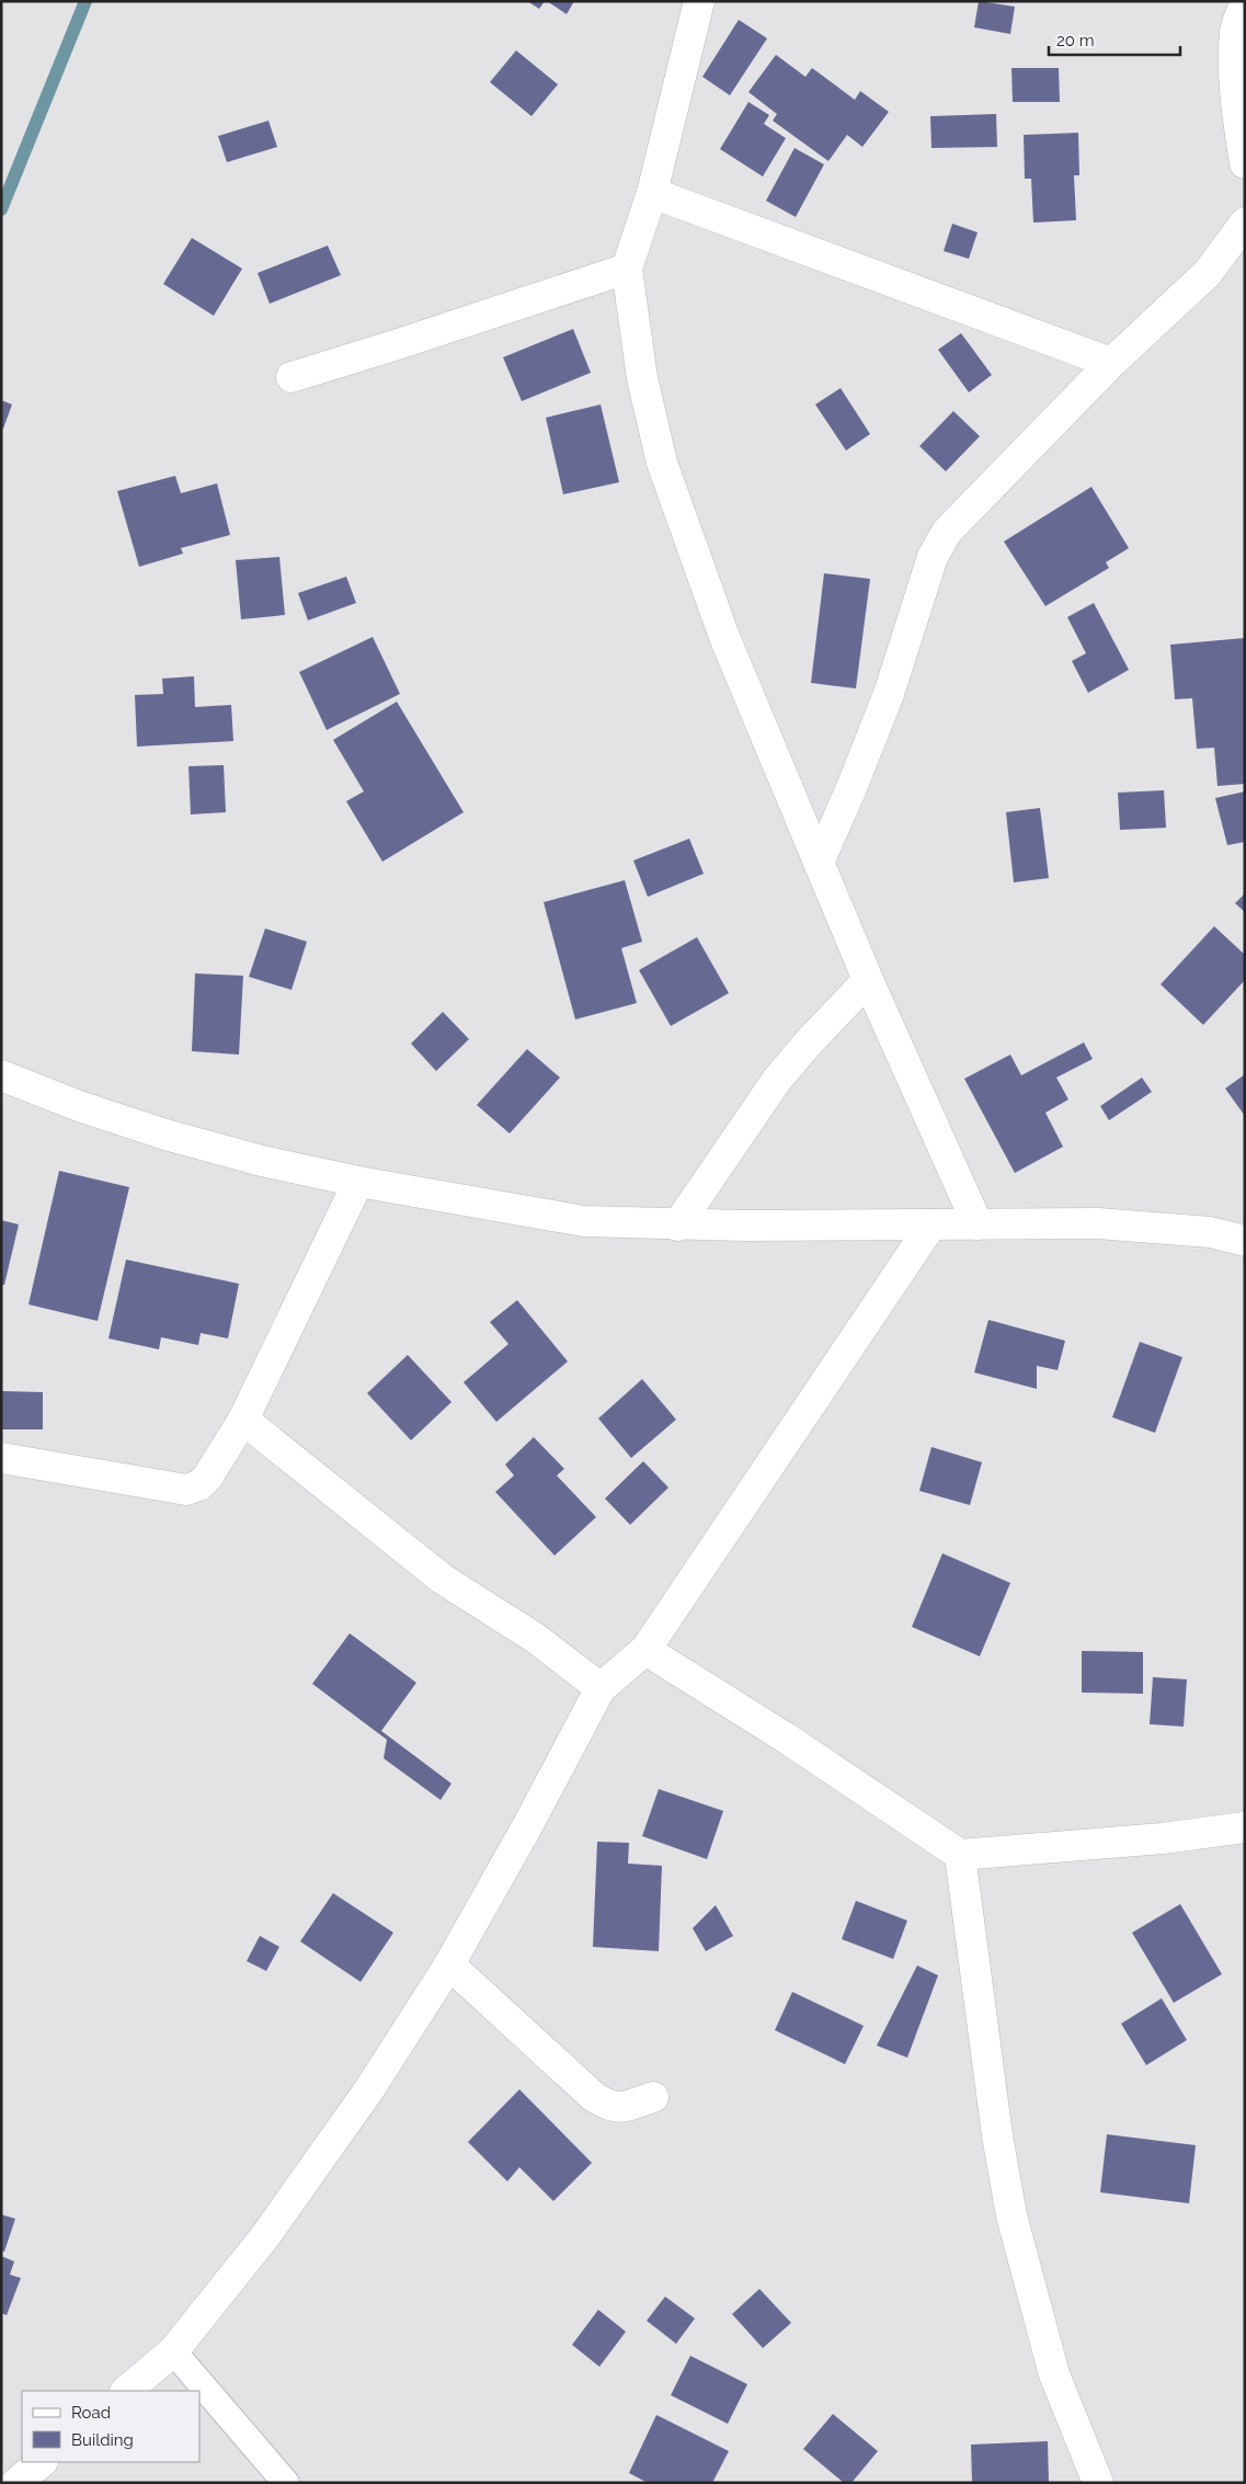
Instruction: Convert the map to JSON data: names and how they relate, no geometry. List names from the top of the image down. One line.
{"legend":["Road","Building"],"scale_bar":"20 m"}
